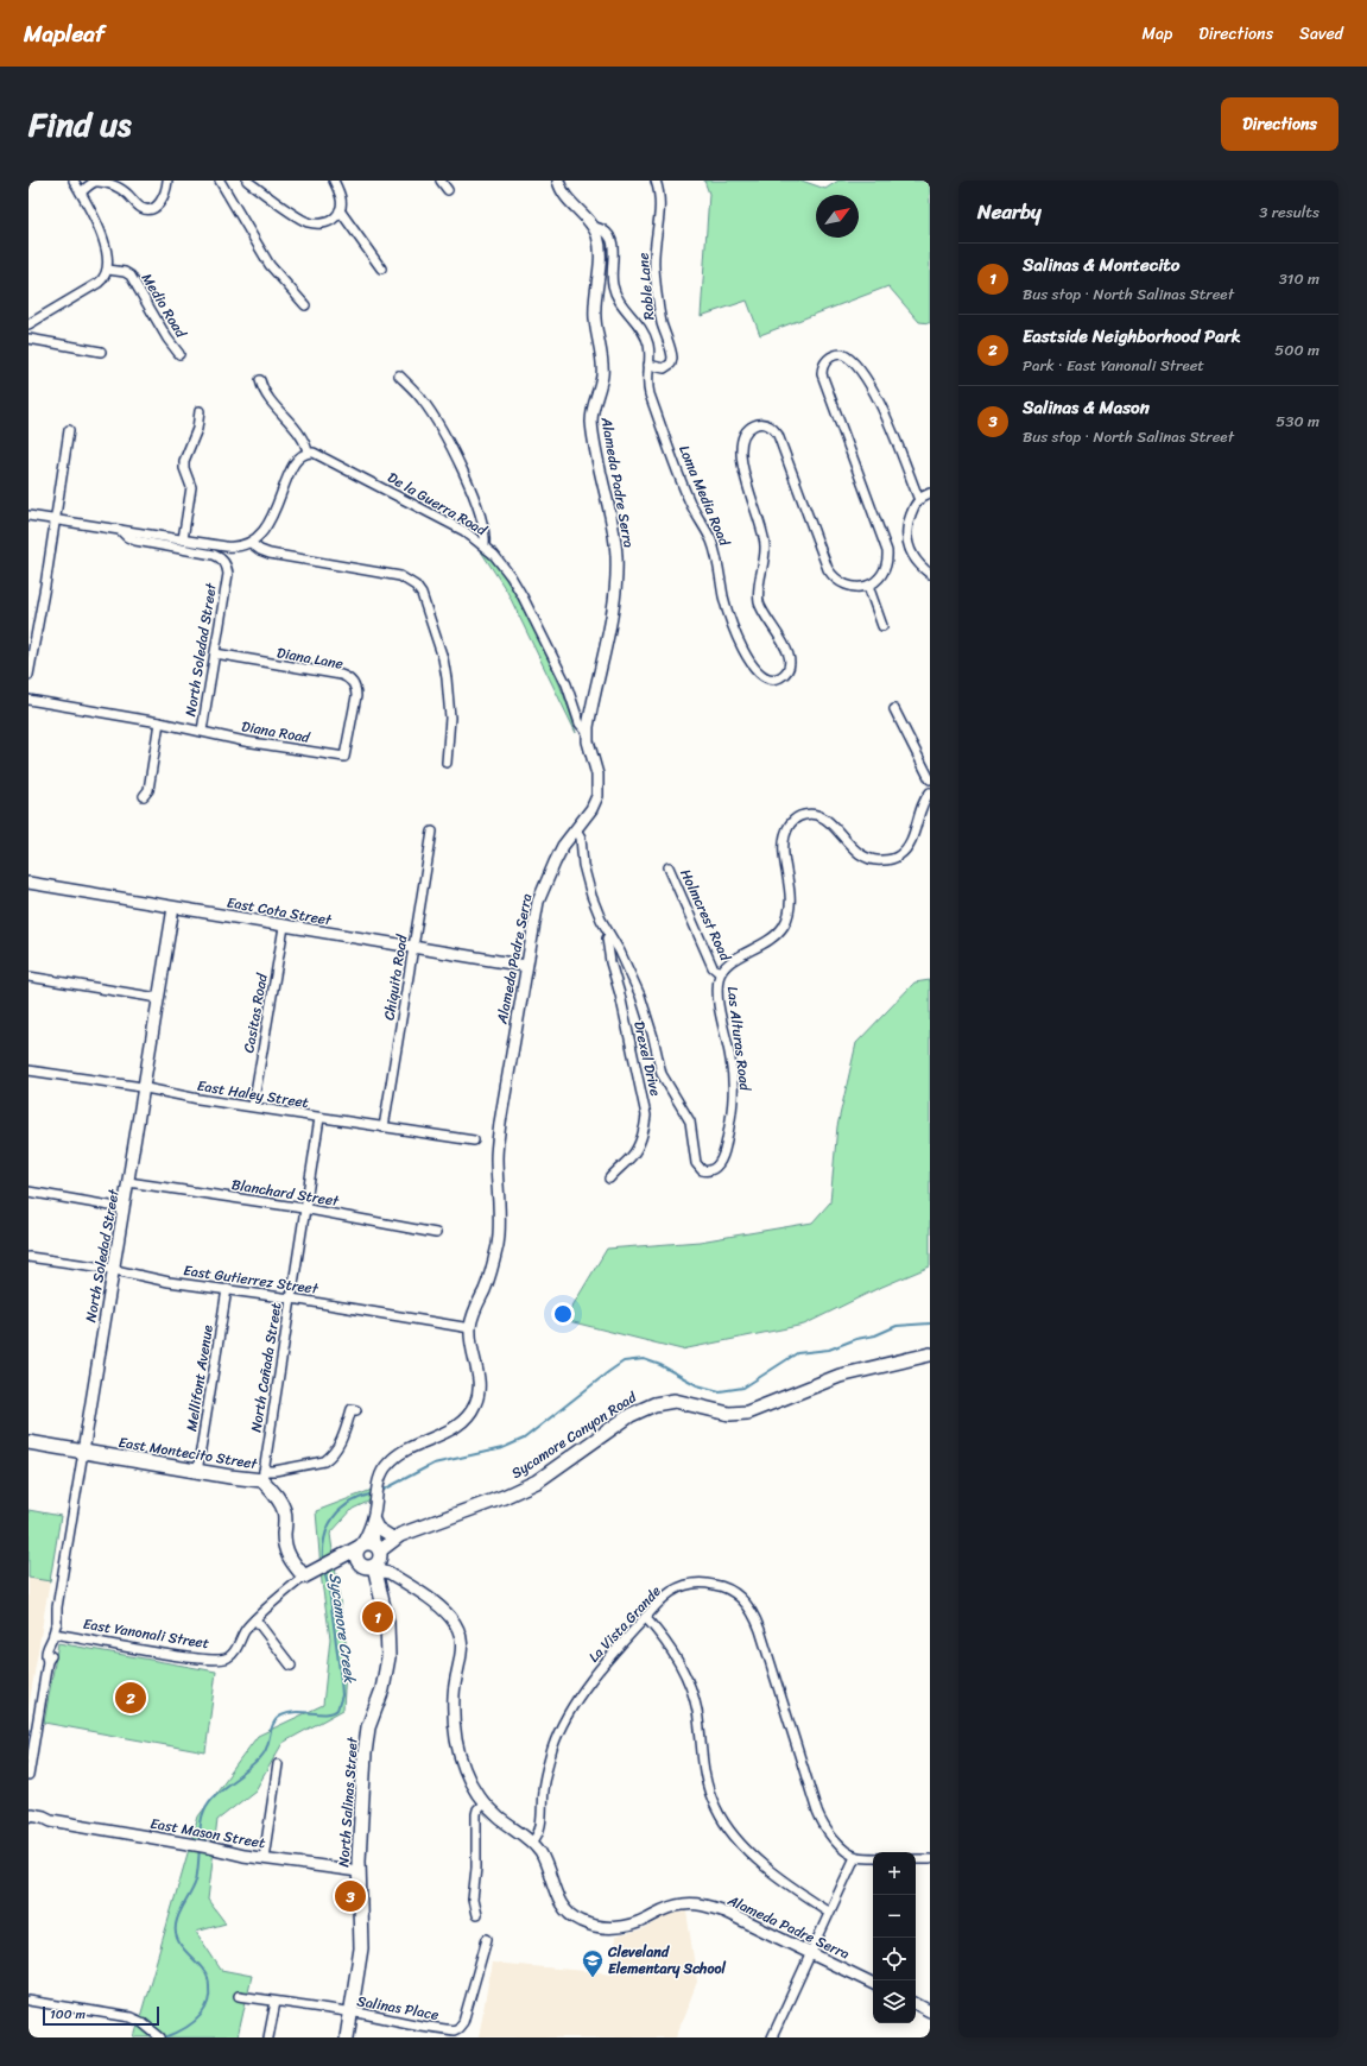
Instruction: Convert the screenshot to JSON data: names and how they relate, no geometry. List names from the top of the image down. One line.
{"streets":{"main road":["Sycamore Canyon Road","East Montecito Street","East Yanonali Street","North Salinas Street"],"street":["Roble Lane","Medio Road","Alameda Padre Serra","Loma Media Road","De la Guerra Road","North Soledad Street","Diana Lane","Diana Road","East Cota Street","Holmcrest Road","Chiquita Road","Casitas Road","Las Alturas Road","Drexel Drive","East Haley Street","Blanchard Street","East Gutierrez Street","North Cañada Street","Mellifont Avenue","La Vista Grande","East Mason Street","Salinas Place"]},"crossings":[["Roble Lane","Loma Media Road"],["Alameda Padre Serra","Loma Media Road"],["Alameda Padre Serra","De la Guerra Road"],["Alameda Padre Serra","East Cota Street"],["Alameda Padre Serra","Las Alturas Road"],["Alameda Padre Serra","East Gutierrez Street"],["Alameda Padre Serra","Sycamore Canyon Road"],["Alameda Padre Serra","La Vista Grande"],["Alameda Padre Serra","East Yanonali Street"],["Alameda Padre Serra","North Salinas Street"],["North Soledad Street","Diana Lane"],["North Soledad Street","Diana Road"],["North Soledad Street","East Cota Street"],["North Soledad Street","East Haley Street"],["North Soledad Street","Blanchard Street"],["North Soledad Street","East Gutierrez Street"],["North Soledad Street","East Montecito Street"],["North Soledad Street","East Yanonali Street"],["Diana Lane","Diana Road"],["East Cota Street","Chiquita Road"],["East Cota Street","Casitas Road"],["Holmcrest Road","Las Alturas Road"],["Chiquita Road","East Haley Street"],["Casitas Road","East Haley Street"],["Las Alturas Road","Drexel Drive"],["East Haley Street","North Cañada Street"],["Blanchard Street","North Cañada Street"],["East Gutierrez Street","North Cañada Street"],["East Gutierrez Street","Mellifont Avenue"],["North Cañada Street","East Montecito Street"],["Mellifont Avenue","East Montecito Street"],["Sycamore Canyon Road","East Yanonali Street"],["Sycamore Canyon Road","North Salinas Street"],["East Montecito Street","East Yanonali Street"],["East Yanonali Street","North Salinas Street"],["North Salinas Street","East Mason Street"],["North Salinas Street","Salinas Place"]],"water":["Sycamore Creek"],"places":{"school or university":["Cleveland Elementary School"]},"scale_bar":"100 m","north":"top right","page":{"header":"Mapleaf","nav":["Map","Directions","Saved"],"title":"Find us","buttons":"Directions","heading":["Nearby","3 results"],"list":[{"mark":"1","name":"Salinas & Montecito","note":"Bus stop · North Salinas Street","value":"310 m"},{"mark":"2","name":"Eastside Neighborhood Park","note":"Park · East Yanonali Street","value":"500 m"},{"mark":"3","name":"Salinas & Mason","note":"Bus stop · North Salinas Street","value":"530 m"}],"pins":["1","2","3"],"map_buttons":["+","−"],"scale":"100 m"}}
